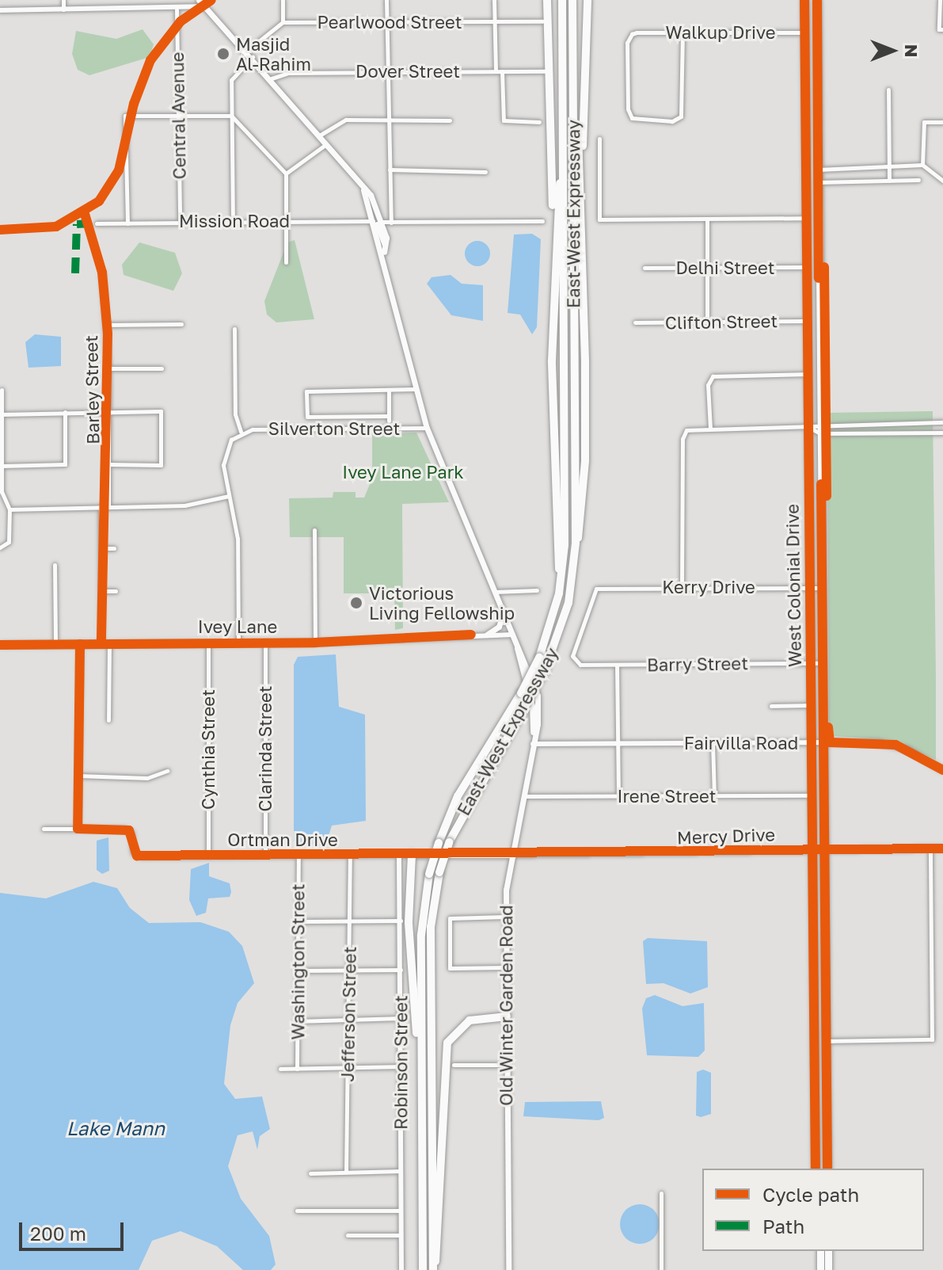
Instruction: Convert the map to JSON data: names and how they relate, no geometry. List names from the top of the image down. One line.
{"streets":{"highway":["East-West Expressway","West Colonial Drive"],"main road":["Ortman Drive","Old Winter Garden Road"],"street":["Pearlwood Street","Walkup Drive","Dover Street","Central Avenue","Mission Road","Delhi Street","Clifton Street","Barley Street","Silverton Street","Kerry Drive","Ivey Lane","Barry Street","Fairvilla Road","Clarinda Street","Cynthia Street","Irene Street","Mercy Drive","Washington Street","Jefferson Street","Robinson Street"]},"crossings":[["Walkup Drive","West Colonial Drive"],["Dover Street","Old Winter Garden Road"],["Central Avenue","Mission Road"],["Mission Road","Old Winter Garden Road"],["Delhi Street","West Colonial Drive"],["Clifton Street","West Colonial Drive"],["Silverton Street","Old Winter Garden Road"],["West Colonial Drive","Kerry Drive"],["West Colonial Drive","Barry Street"],["West Colonial Drive","Fairvilla Road"],["West Colonial Drive","Irene Street"],["West Colonial Drive","Mercy Drive"],["Kerry Drive","Barry Street"],["Ivey Lane","Clarinda Street"],["Ivey Lane","Cynthia Street"],["Ivey Lane","Old Winter Garden Road"],["Fairvilla Road","Old Winter Garden Road"],["Clarinda Street","Ortman Drive"],["Cynthia Street","Ortman Drive"],["Irene Street","Old Winter Garden Road"],["Mercy Drive","Ortman Drive"],["Mercy Drive","Old Winter Garden Road"],["Ortman Drive","Washington Street"],["Ortman Drive","Old Winter Garden Road"],["Ortman Drive","Jefferson Street"],["Ortman Drive","Robinson Street"]],"water":["Lake Mann"],"parks":["Ivey Lane Park"],"places":["Masjid Al-Rahim","Victorious Living Fellowship"],"legend":["Cycle path","Path"],"scale_bar":"200 m","north":"right"}
